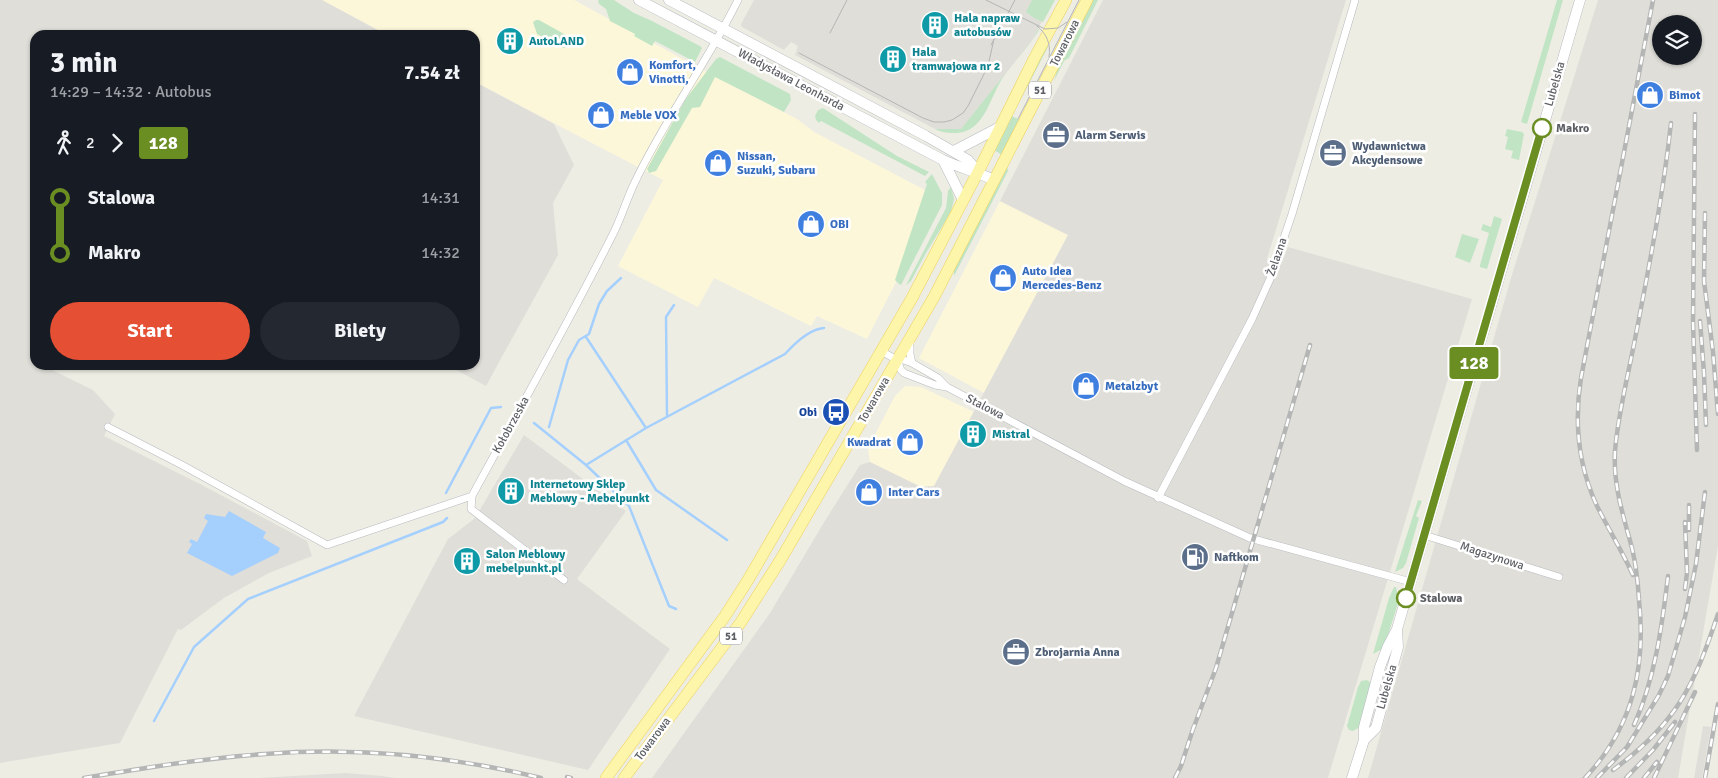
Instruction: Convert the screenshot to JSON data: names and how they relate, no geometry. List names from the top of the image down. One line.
{"streets":{"main road":["Towarowa","Władysława Leonharda","Lubelska","51"],"street":["Żelazna","Stalowa","Kołobrzeska","Magazynowa"]},"crossings":[["Towarowa","Władysława Leonharda"],["Towarowa","Stalowa"],["Władysława Leonharda","Kołobrzeska"],["Lubelska","Stalowa"],["Lubelska","Magazynowa"],["Żelazna","Stalowa"]],"places":{"building":["Hala napraw autobusów","AutoLAND","Hala tramwajowa nr 2","Mistral","Internetowy Sklep Meblowy - Mebelpunkt","Salon Meblowy mebelpunkt.pl"],"shop":["Komfort, Vinotti,","Bimot","Meble VOX","Nissan, Suzuki, Subaru","OBI","Auto Idea Mercedes-Benz","Metalzbyt","Kwadrat","Inter Cars"],"other":["Makro","Stalowa"],"office":["Alarm Serwis","Wydawnictwa Akcydensowe","Zbrojarnia Anna"],"bus stop":["Obi"],"fuel station":["Naftkom"]},"lines":["bus line 128"],"page":{"on_map":"128","heading":["3 min","14:29 – 14:32 · Autobus","7.54 zł"],"legs":["2","128"],"list":[{"name":"Stalowa","value":"14:31"},{"name":"Makro","value":"14:32"}],"buttons":["Start","Bilety"]}}
